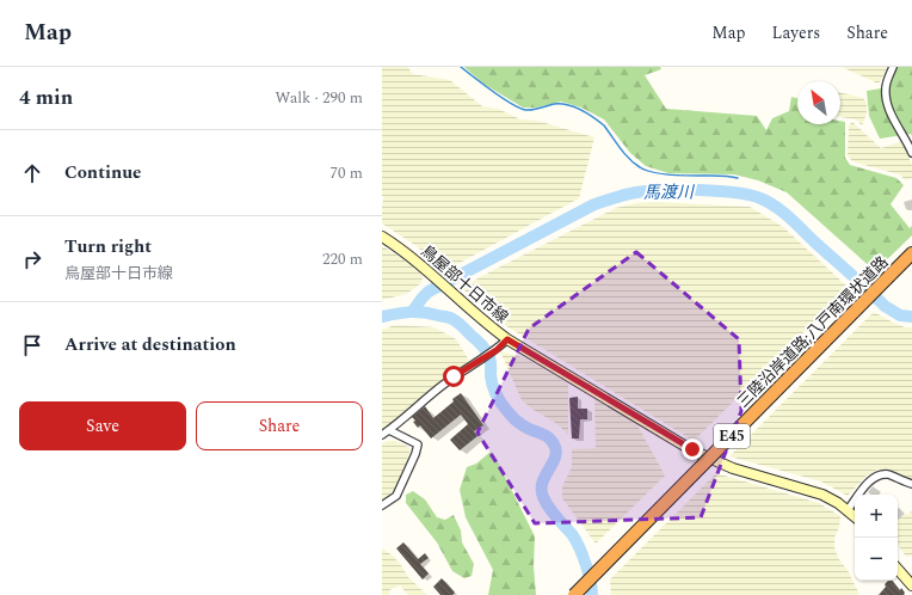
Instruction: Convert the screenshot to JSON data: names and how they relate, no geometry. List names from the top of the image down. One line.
{"streets":{"highway":["三陸沿岸道路;八戸南環状道路","E45"],"main road":["鳥屋部十日市線"]},"water":["馬渡川"],"north":"top left","page":{"header":"Map","nav":["Map","Layers","Share"],"heading":["4 min","Walk · 290 m"],"list":[["Continue","70 m"],["Turn right","鳥屋部十日市線","220 m"],"Arrive at destination"],"buttons":["Save","Share"],"map_buttons":["+","−"]}}
